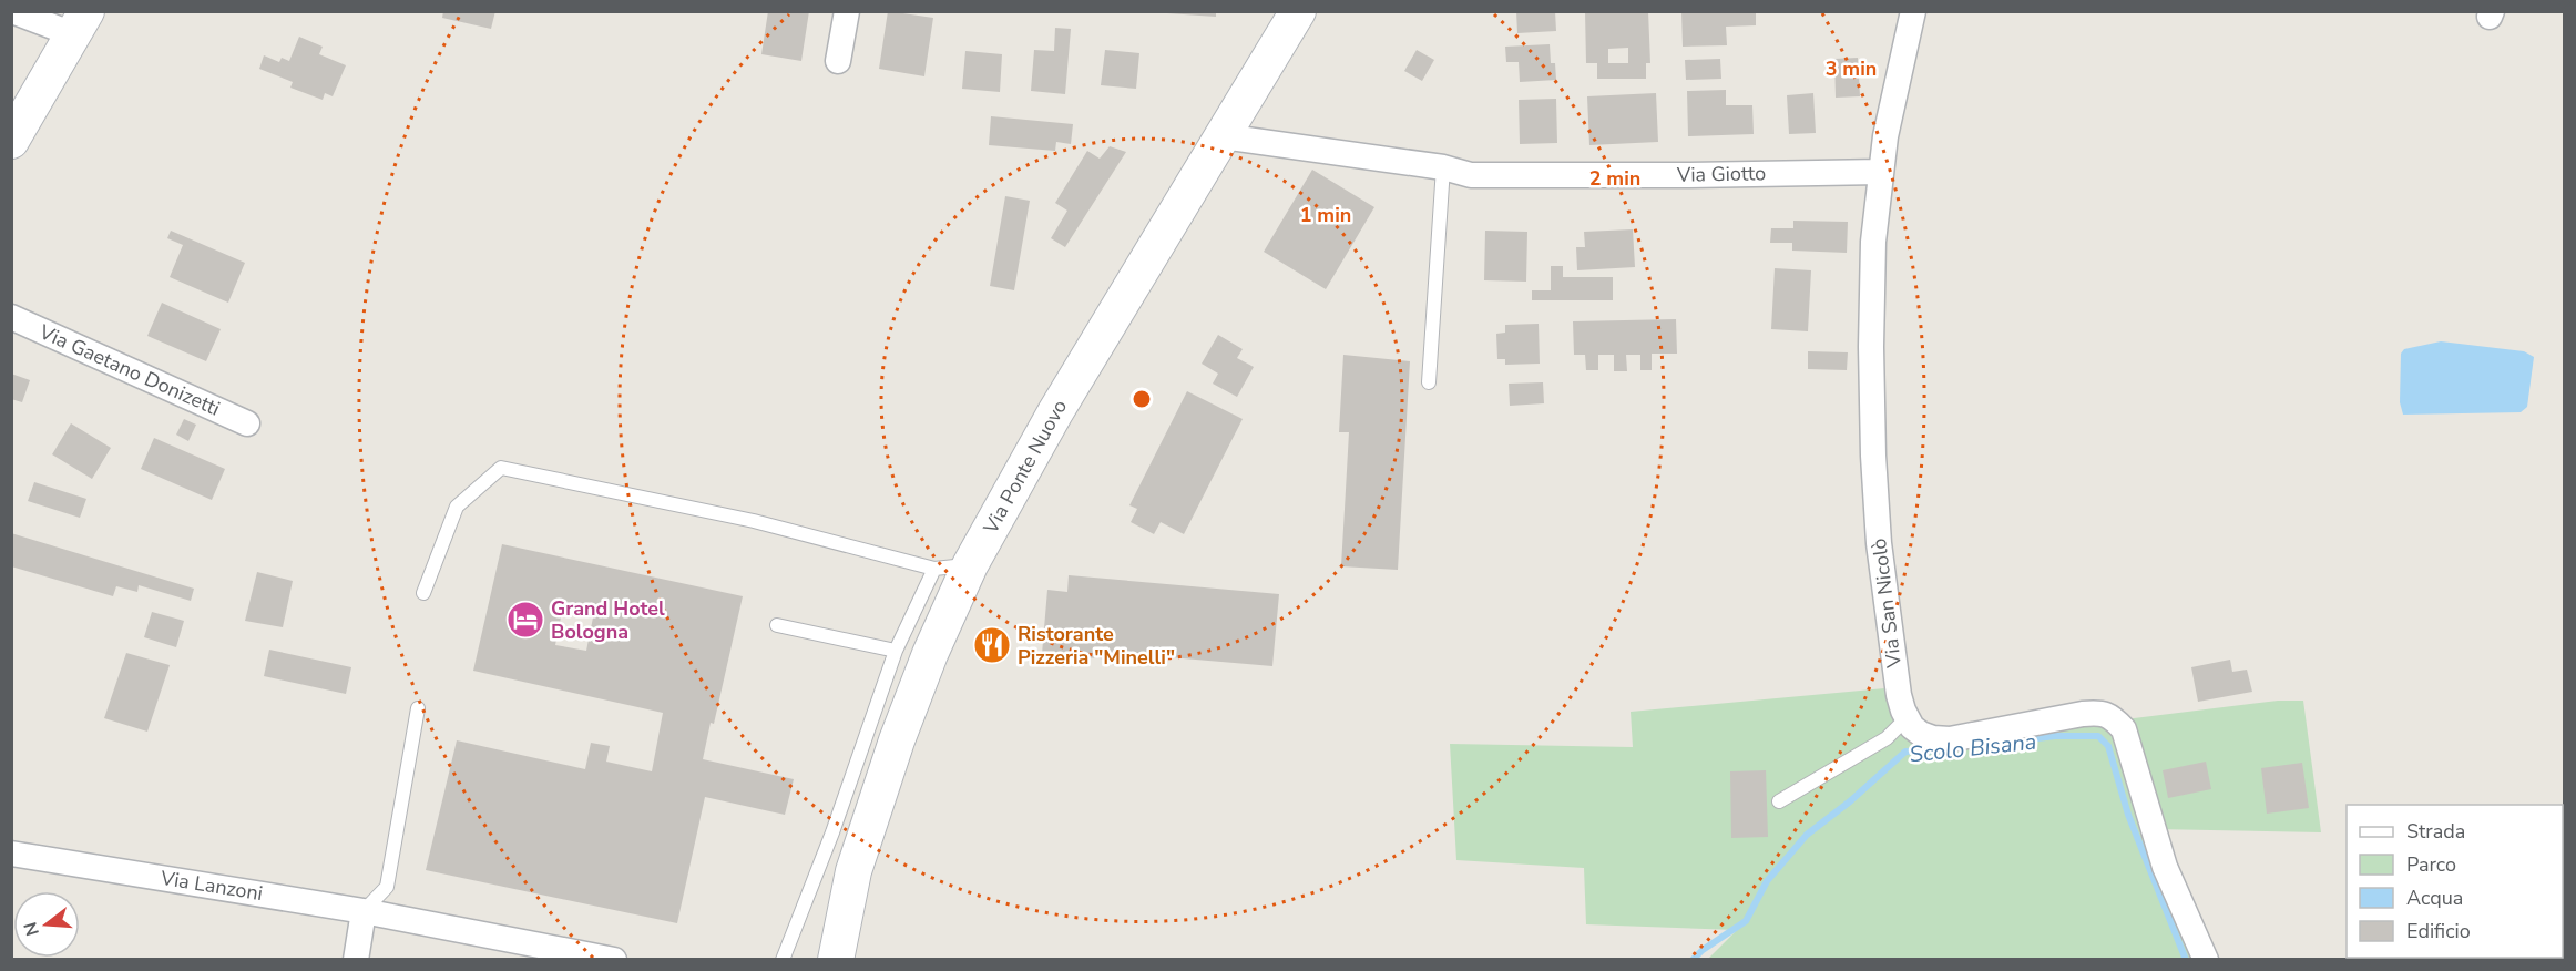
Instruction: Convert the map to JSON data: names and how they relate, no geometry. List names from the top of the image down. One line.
{"streets":{"main road":["Via Ponte Nuovo"],"street":["Via Giotto","Via Gaetano Donizetti","Via San Nicolò","Via Lanzoni"]},"crossings":[["Via Giotto","Via Ponte Nuovo"],["Via Giotto","Via San Nicolò"]],"water":["Scolo Bisana"],"places":{"hotel":["Grand Hotel Bologna"],"restaurant":["Ristorante Pizzeria \"Minelli\""]},"legend":["Strada","Parco","Acqua","Edificio"],"north":"left","rings":["3 min","2 min","1 min"]}
